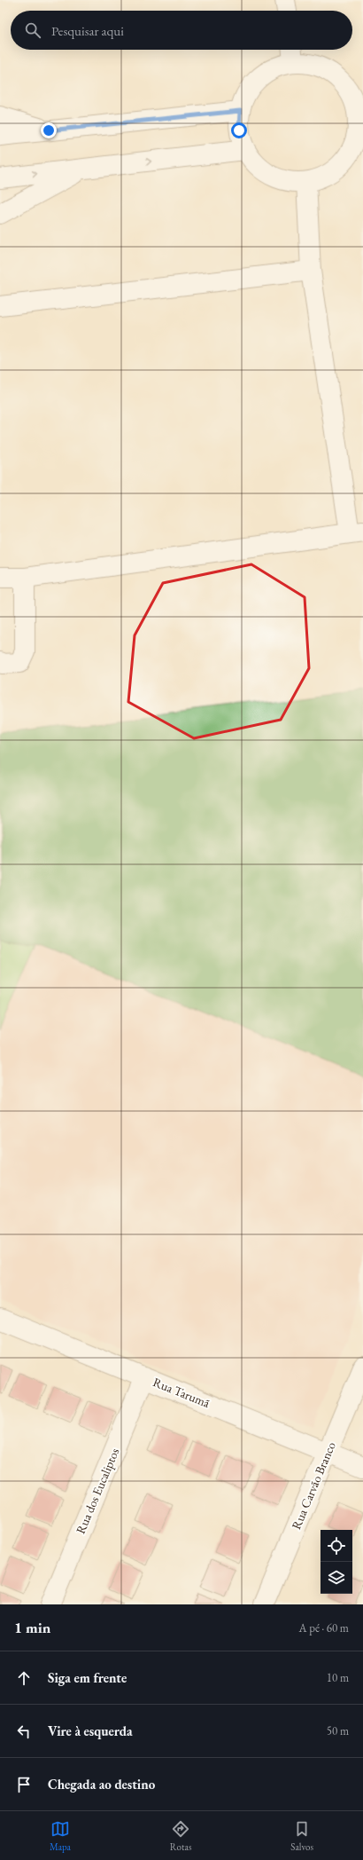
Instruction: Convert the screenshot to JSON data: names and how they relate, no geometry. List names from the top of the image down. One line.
{"streets":{"street":["Rua Tarumã","Rua Carvão Branco","Rua dos Eucaliptos"]},"crossings":[["Rua Tarumã","Rua Carvão Branco"],["Rua Tarumã","Rua dos Eucaliptos"]],"page":{"search":"Pesquisar aqui","heading":["1 min","A pé · 60 m"],"list":[["Siga em frente","10 m"],["Vire à esquerda","50 m"],"Chegada ao destino"],"nav":["Mapa","Rotas","Salvos"]}}
